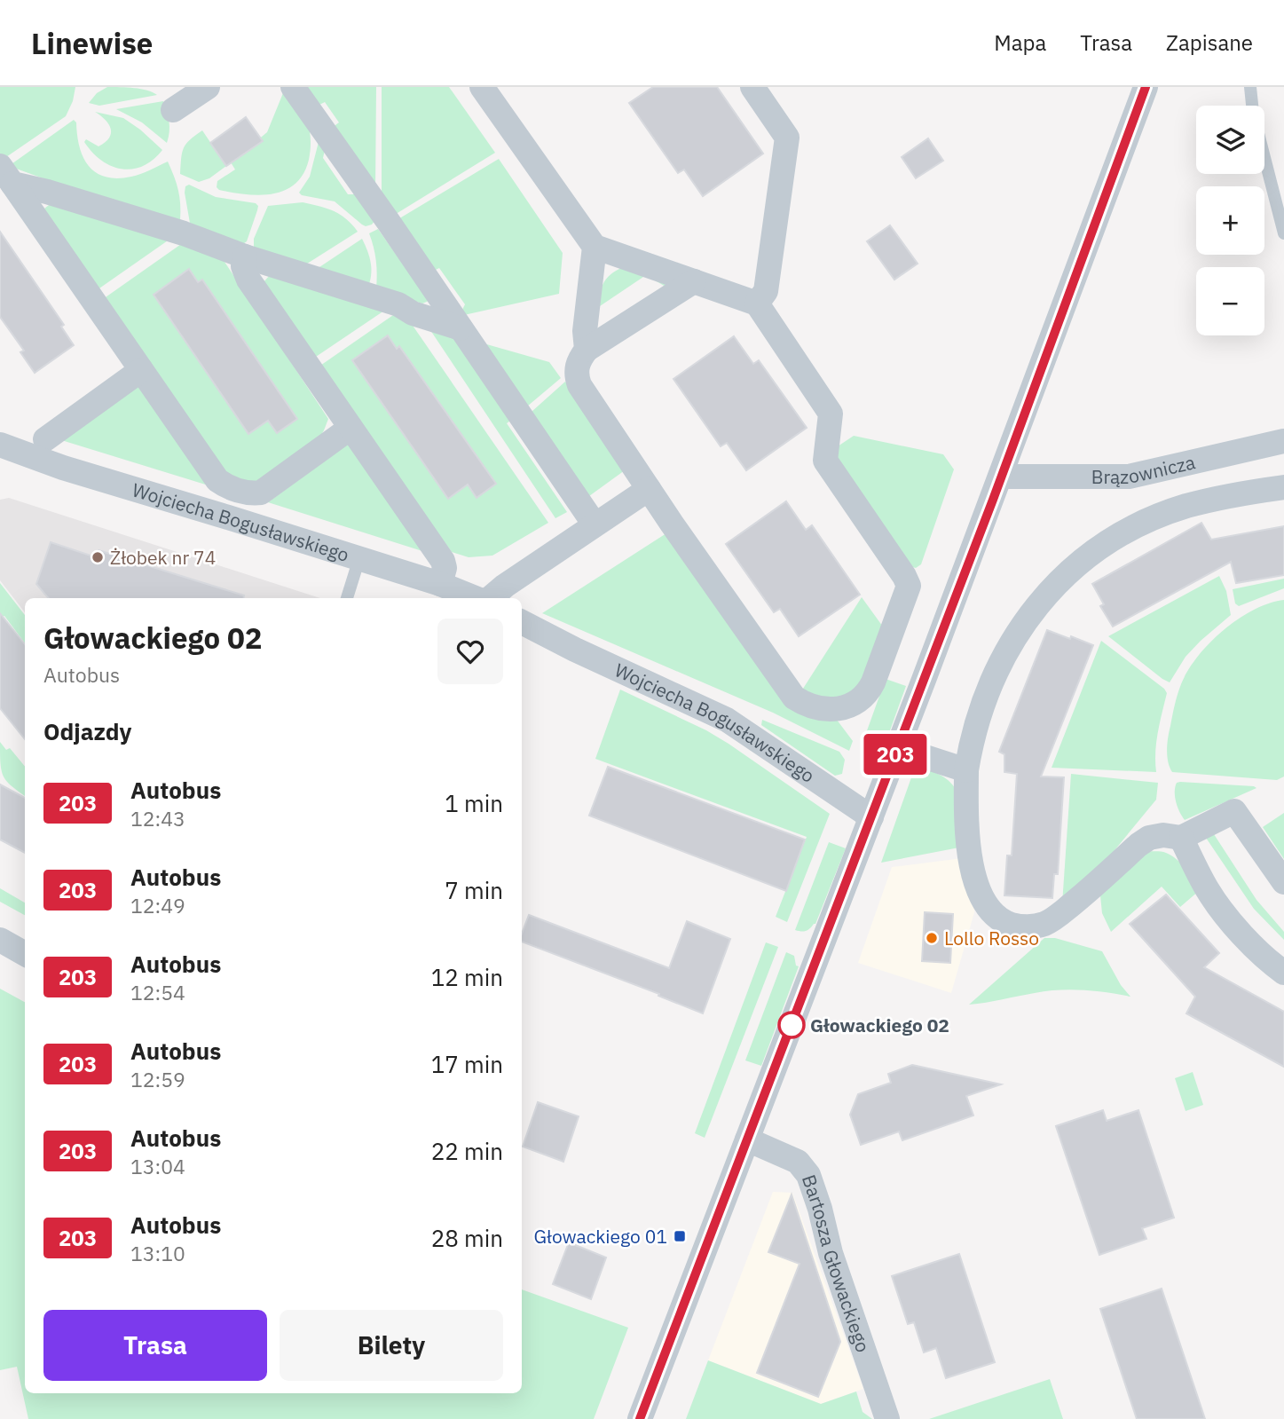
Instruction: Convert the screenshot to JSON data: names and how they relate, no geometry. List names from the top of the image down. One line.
{"streets":{"street":["Brązownicza","Wojciecha Bogusławskiego","Bartosza Głowackiego"]},"places":{"other":["Żłobek nr 74","Lollo Rosso","Głowackiego 02"],"transit":["Głowackiego 01"]},"lines":["bus line 203"],"page":{"header":"Linewise","nav":["Mapa","Trasa","Zapisane"],"on_map":"203","map_buttons":["+","−"],"heading":[["Głowackiego 02","Autobus"],"Odjazdy"],"list":[{"mark":"203","name":"Autobus","note":"12:43","value":"1 min"},{"mark":"203","name":"Autobus","note":"12:49","value":"7 min"},{"mark":"203","name":"Autobus","note":"12:54","value":"12 min"},{"mark":"203","name":"Autobus","note":"12:59","value":"17 min"},{"mark":"203","name":"Autobus","note":"13:04","value":"22 min"},{"mark":"203","name":"Autobus","note":"13:10","value":"28 min"}],"buttons":["Trasa","Bilety"]}}
